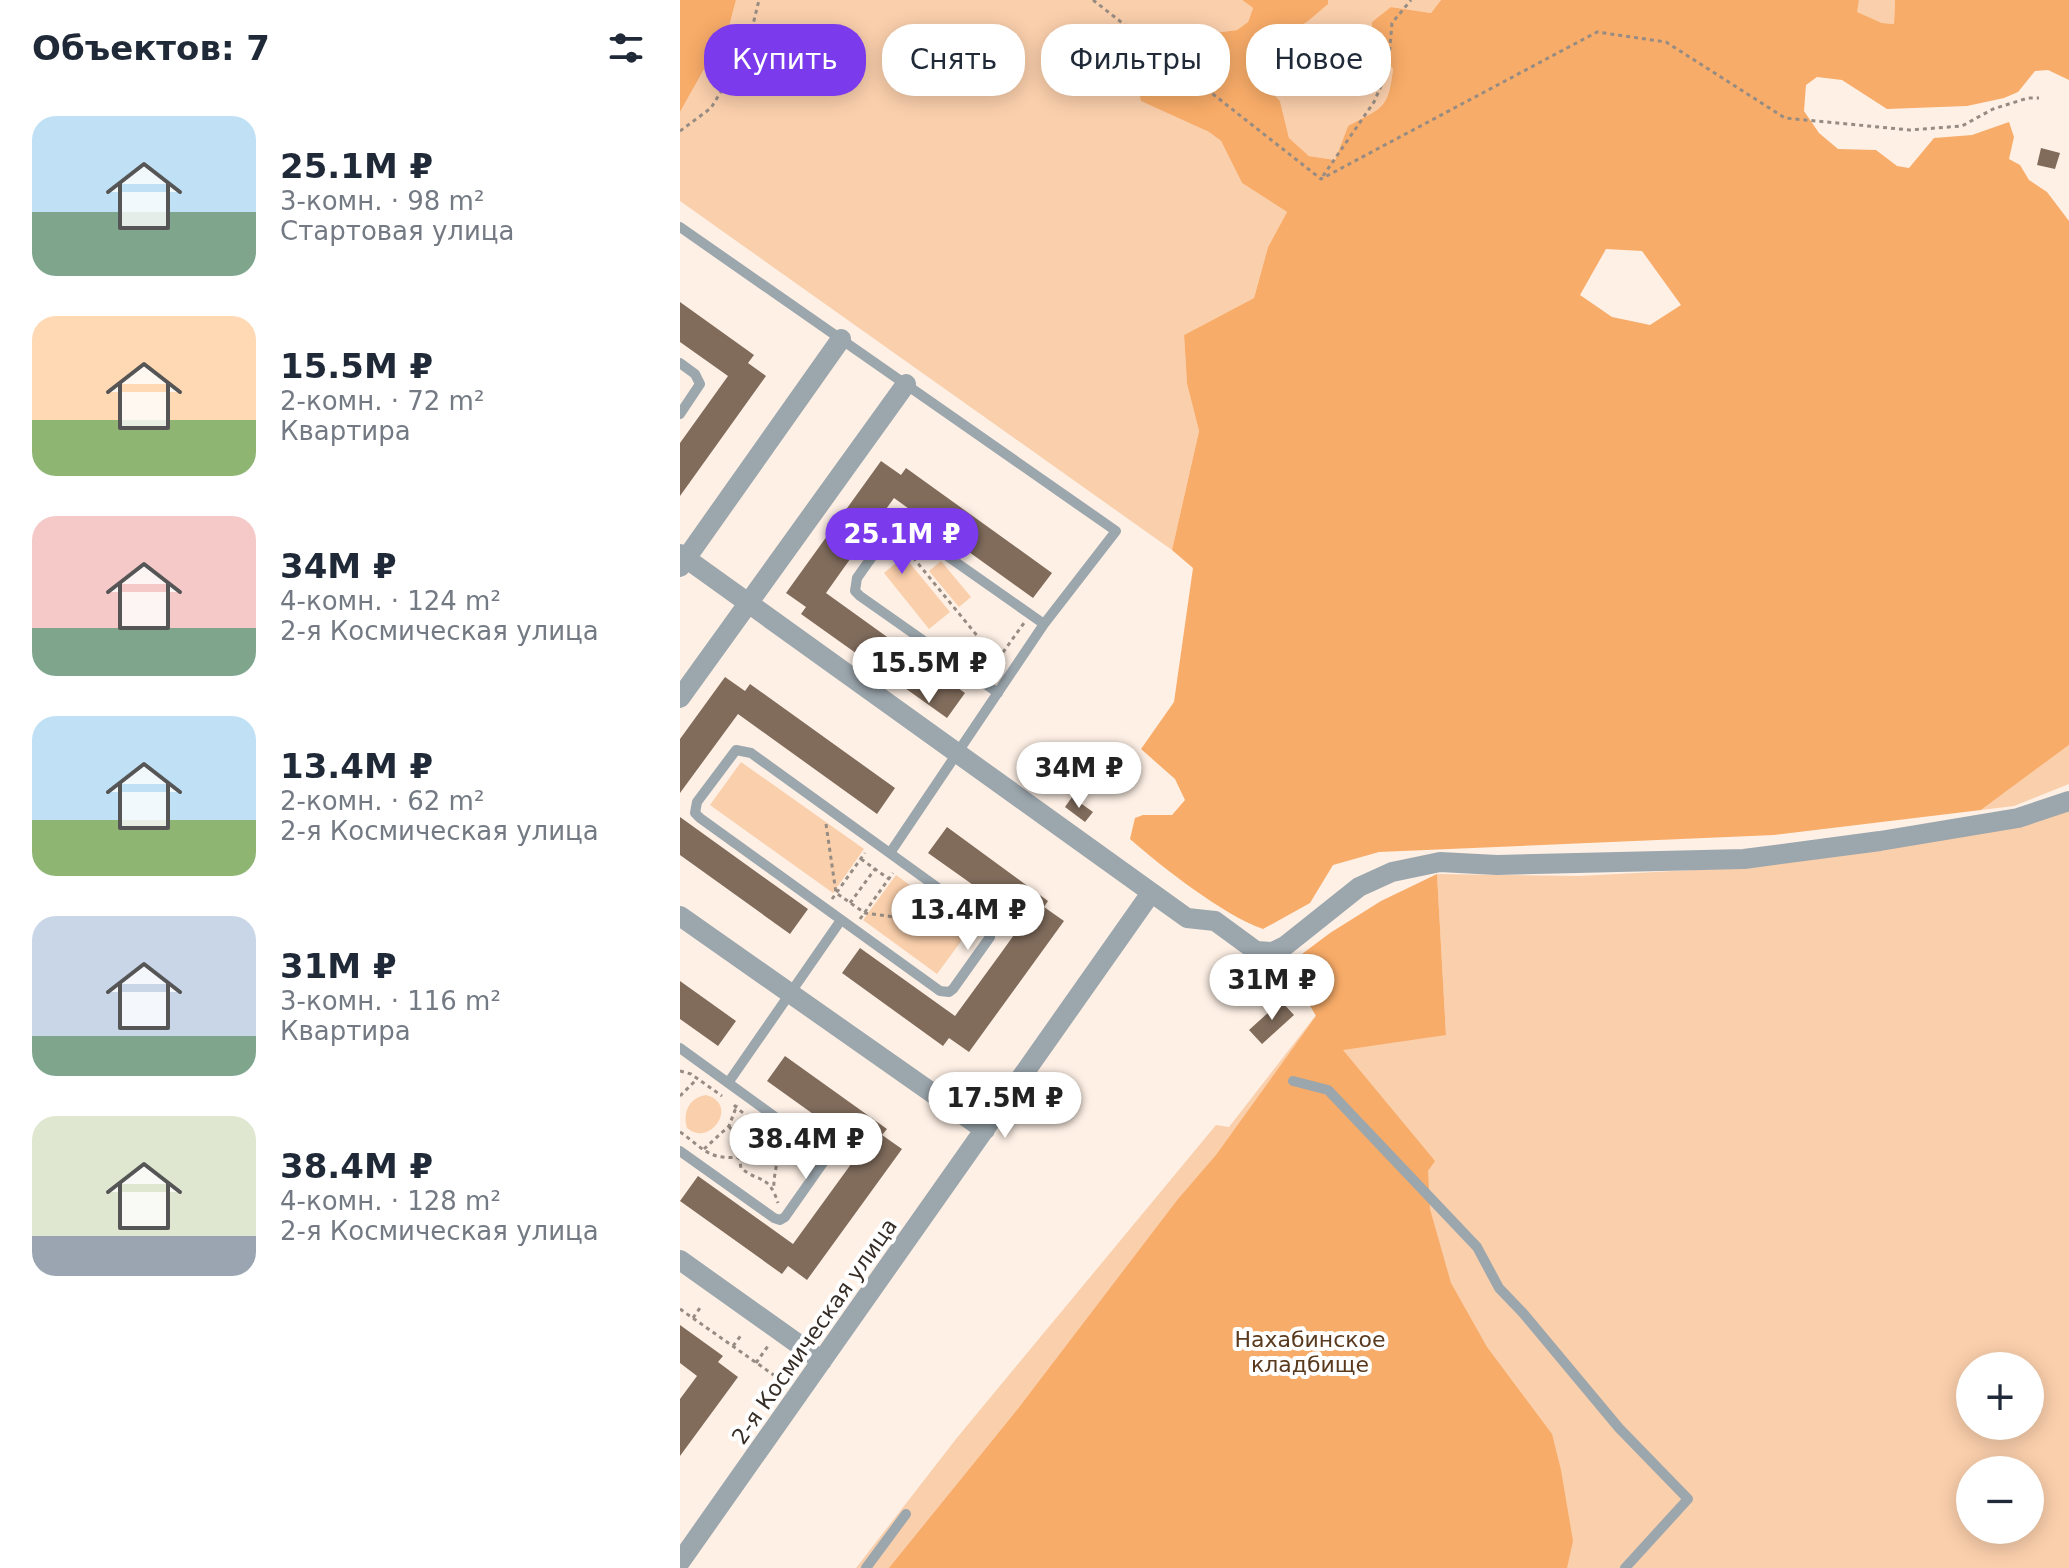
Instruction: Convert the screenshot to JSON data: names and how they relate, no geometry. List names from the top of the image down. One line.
{"streets":{"street":["2-я Космическая улица"]},"parks":["Нахабинское кладбище"],"page":{"heading":"Объектов: 7","chip":["Купить","Снять","Фильтры","Новое"],"list":[{"name":"25.1M ₽","note":"3-комн. · 98 m² · Стартовая улица"},{"name":"15.5M ₽","note":"2-комн. · 72 m² · Квартира"},{"name":"34M ₽","note":"4-комн. · 124 m² · 2-я Космическая улица"},{"name":"13.4M ₽","note":"2-комн. · 62 m² · 2-я Космическая улица"},{"name":"31M ₽","note":"3-комн. · 116 m² · Квартира"},{"name":"38.4M ₽","note":"4-комн. · 128 m² · 2-я Космическая улица"}],"price":["25.1M ₽","15.5M ₽","34M ₽","13.4M ₽","31M ₽","17.5M ₽","38.4M ₽"],"map_buttons":["+","−"]}}
